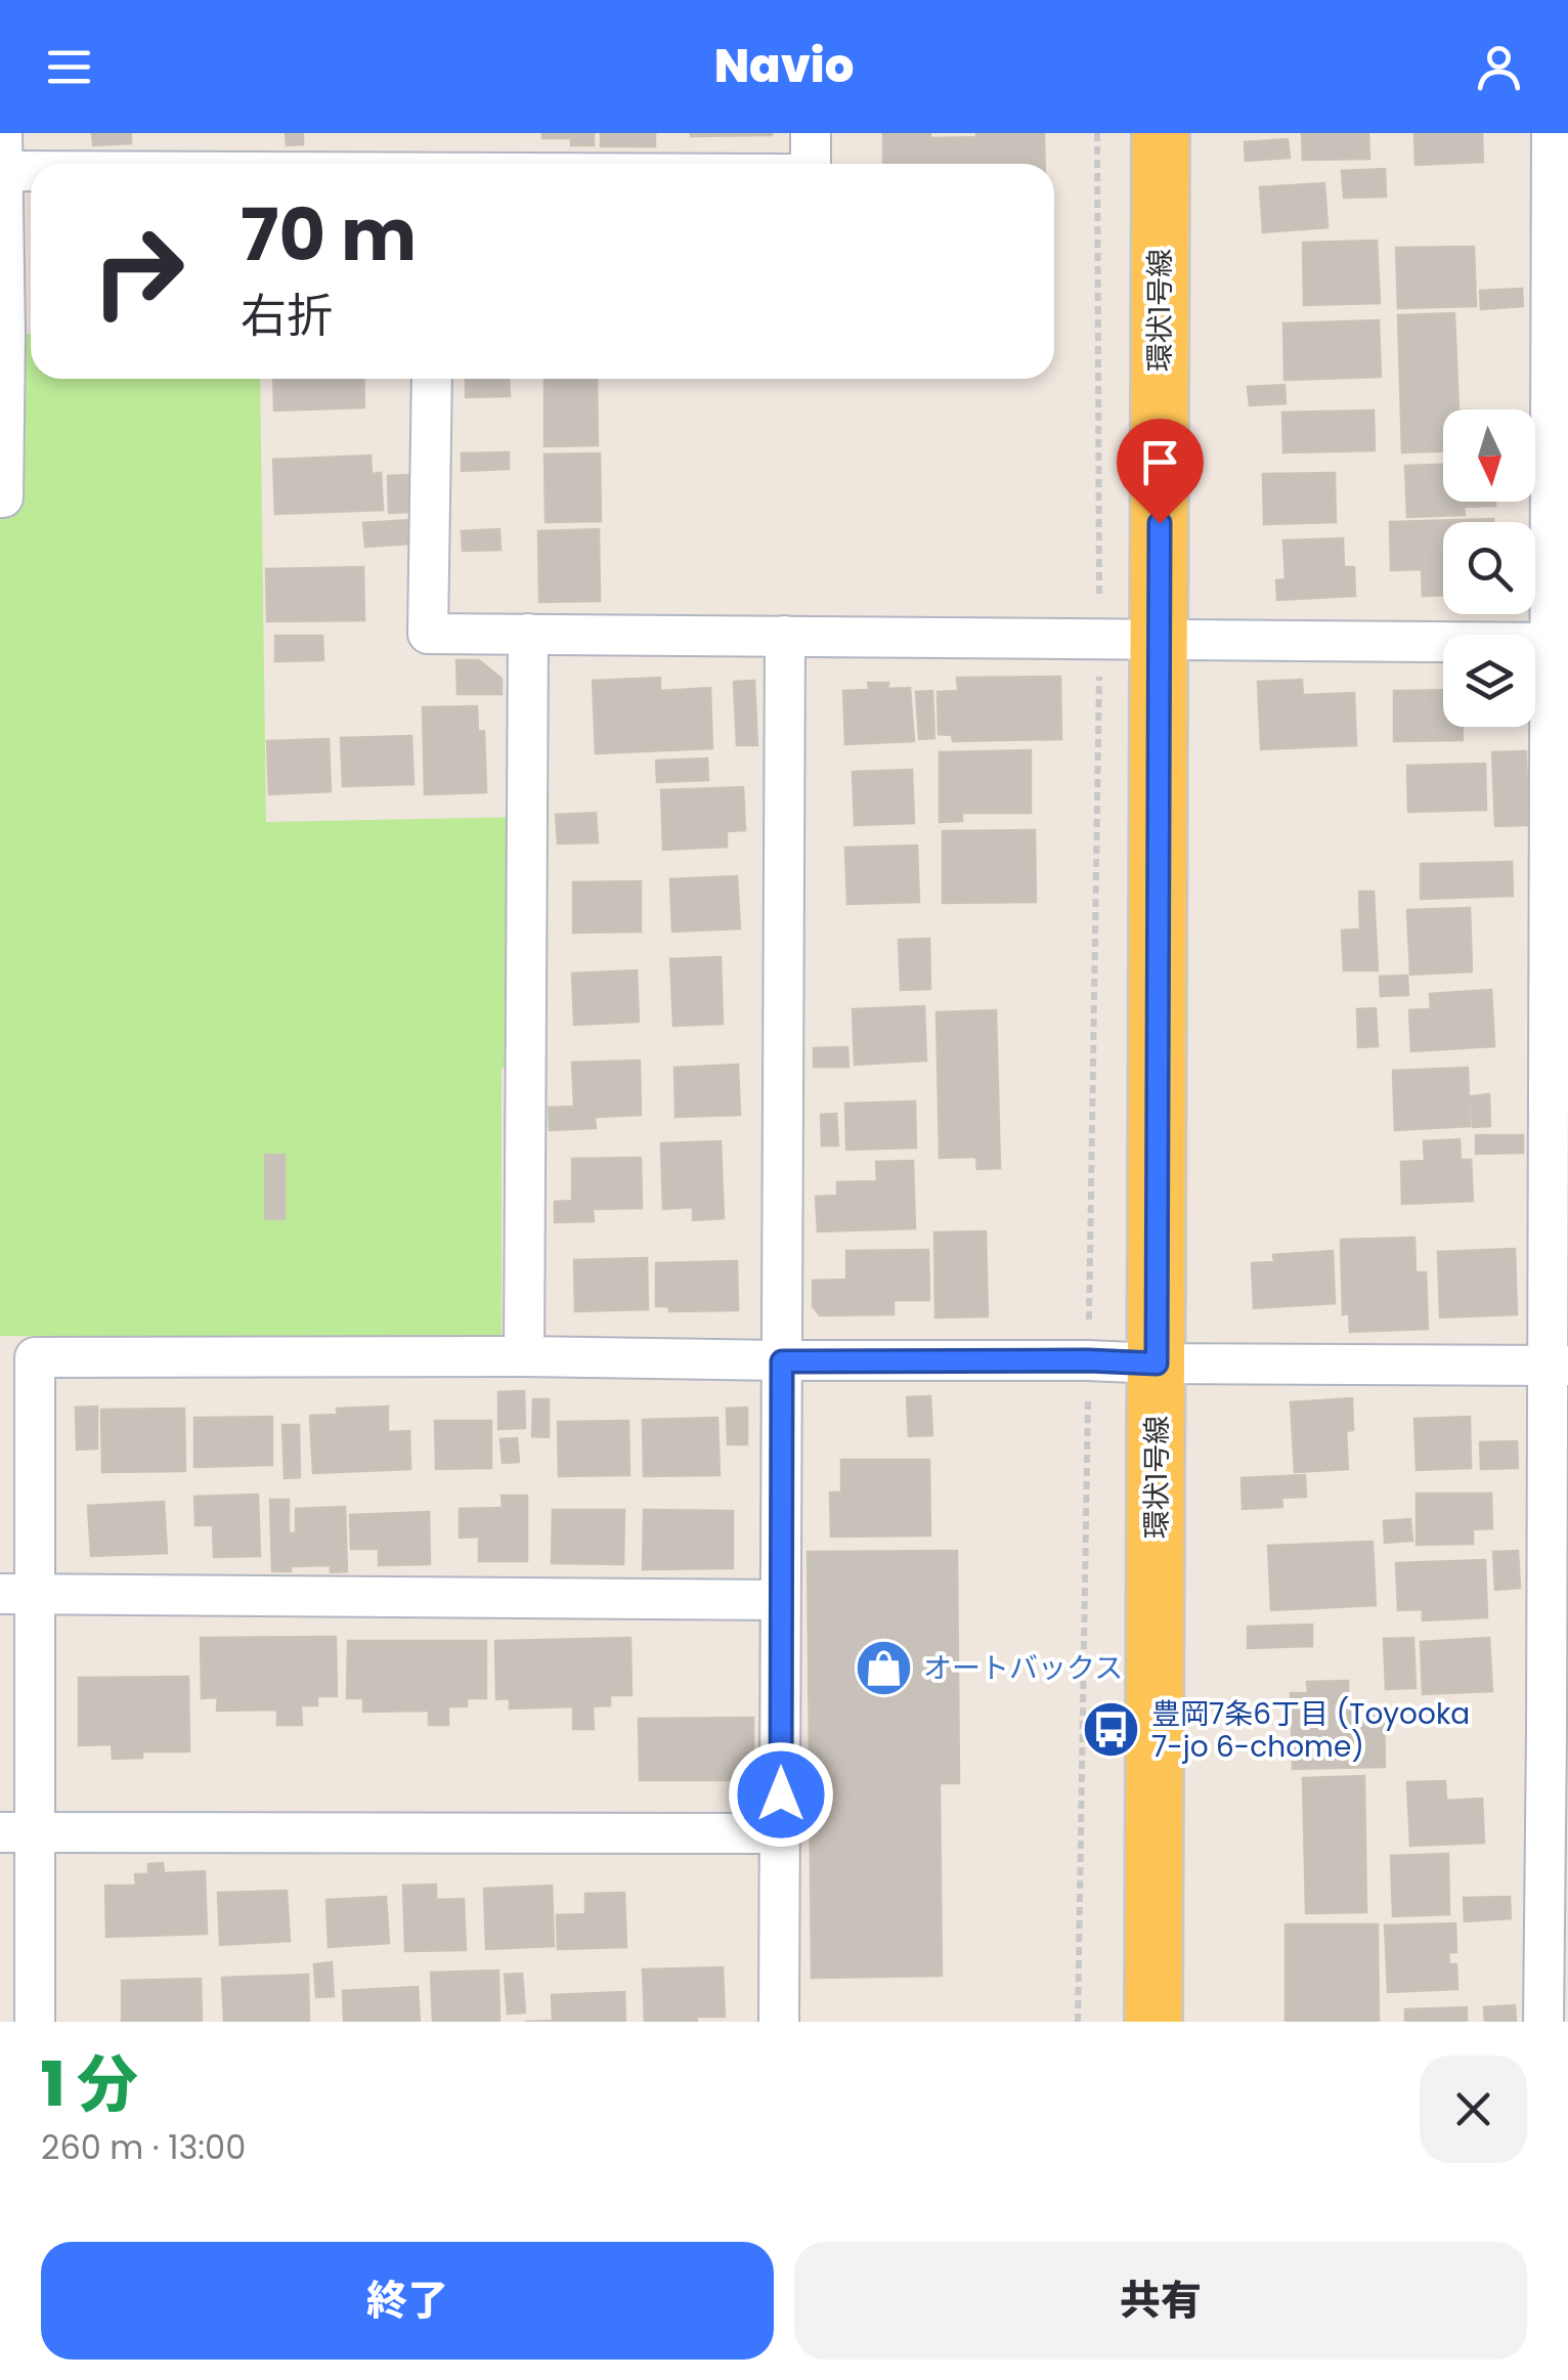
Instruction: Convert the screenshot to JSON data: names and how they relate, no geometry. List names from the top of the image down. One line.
{"streets":{"main road":["環状1号線"]},"places":{"shop":["オートバックス"],"bus stop":["豊岡7条6丁目 (Toyooka 7-jo 6-chome)"]},"north":"bottom","page":{"header":"Navio","turn":["70 m","右折"],"heading":["1 分","260 m · 13:00"],"buttons":["終了","共有"]}}
